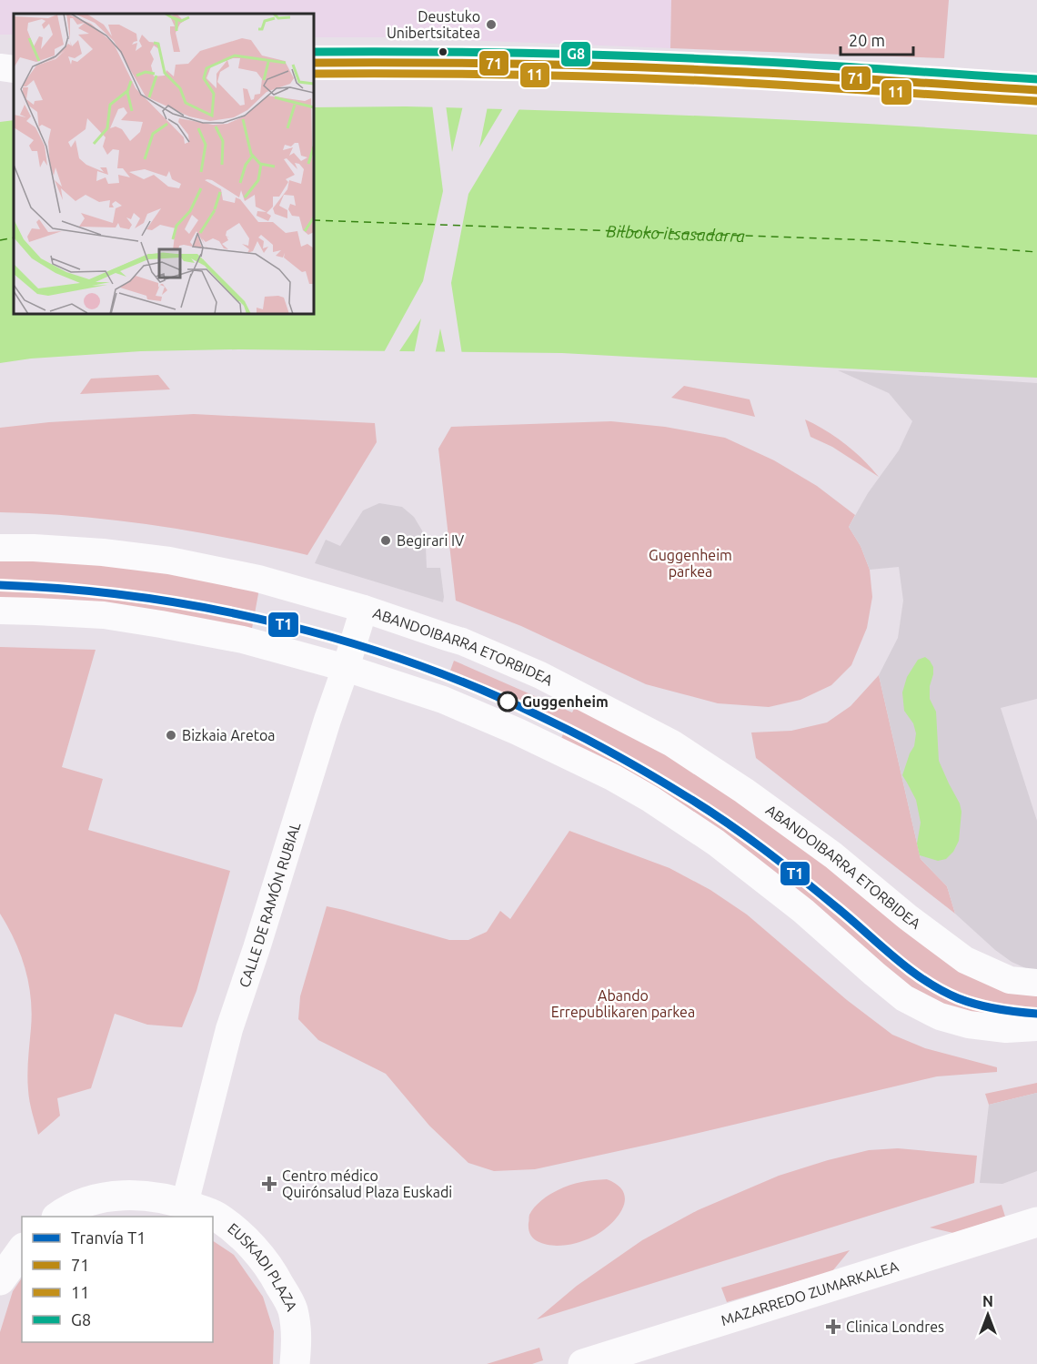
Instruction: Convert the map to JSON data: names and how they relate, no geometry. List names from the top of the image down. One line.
{"streets":{"main road":["EUSKADI PLAZA","MAZARREDO ZUMARKALEA"],"street":["ABANDOIBARRA ETORBIDEA","CALLE DE RAMÓN RUBIAL"]},"crossings":[["ABANDOIBARRA ETORBIDEA","CALLE DE RAMÓN RUBIAL"],["CALLE DE RAMÓN RUBIAL","EUSKADI PLAZA"]],"water":["Bilboko itsasadarra"],"parks":["Guggenheim parkea","Abando Errepublikaren parkea"],"places":{"other":["Deustuko Unibertsitatea","Begirari IV","Guggenheim","Bizkaia Aretoa"],"health":["Centro médico Quirónsalud Plaza Euskadi","Clinica Londres"]},"lines":["transit line G8","transit line 71","transit line 11","tram line T1"],"legend":["Tranvía T1","71","11","G8"],"scale_bar":"20 m","north":"top"}
